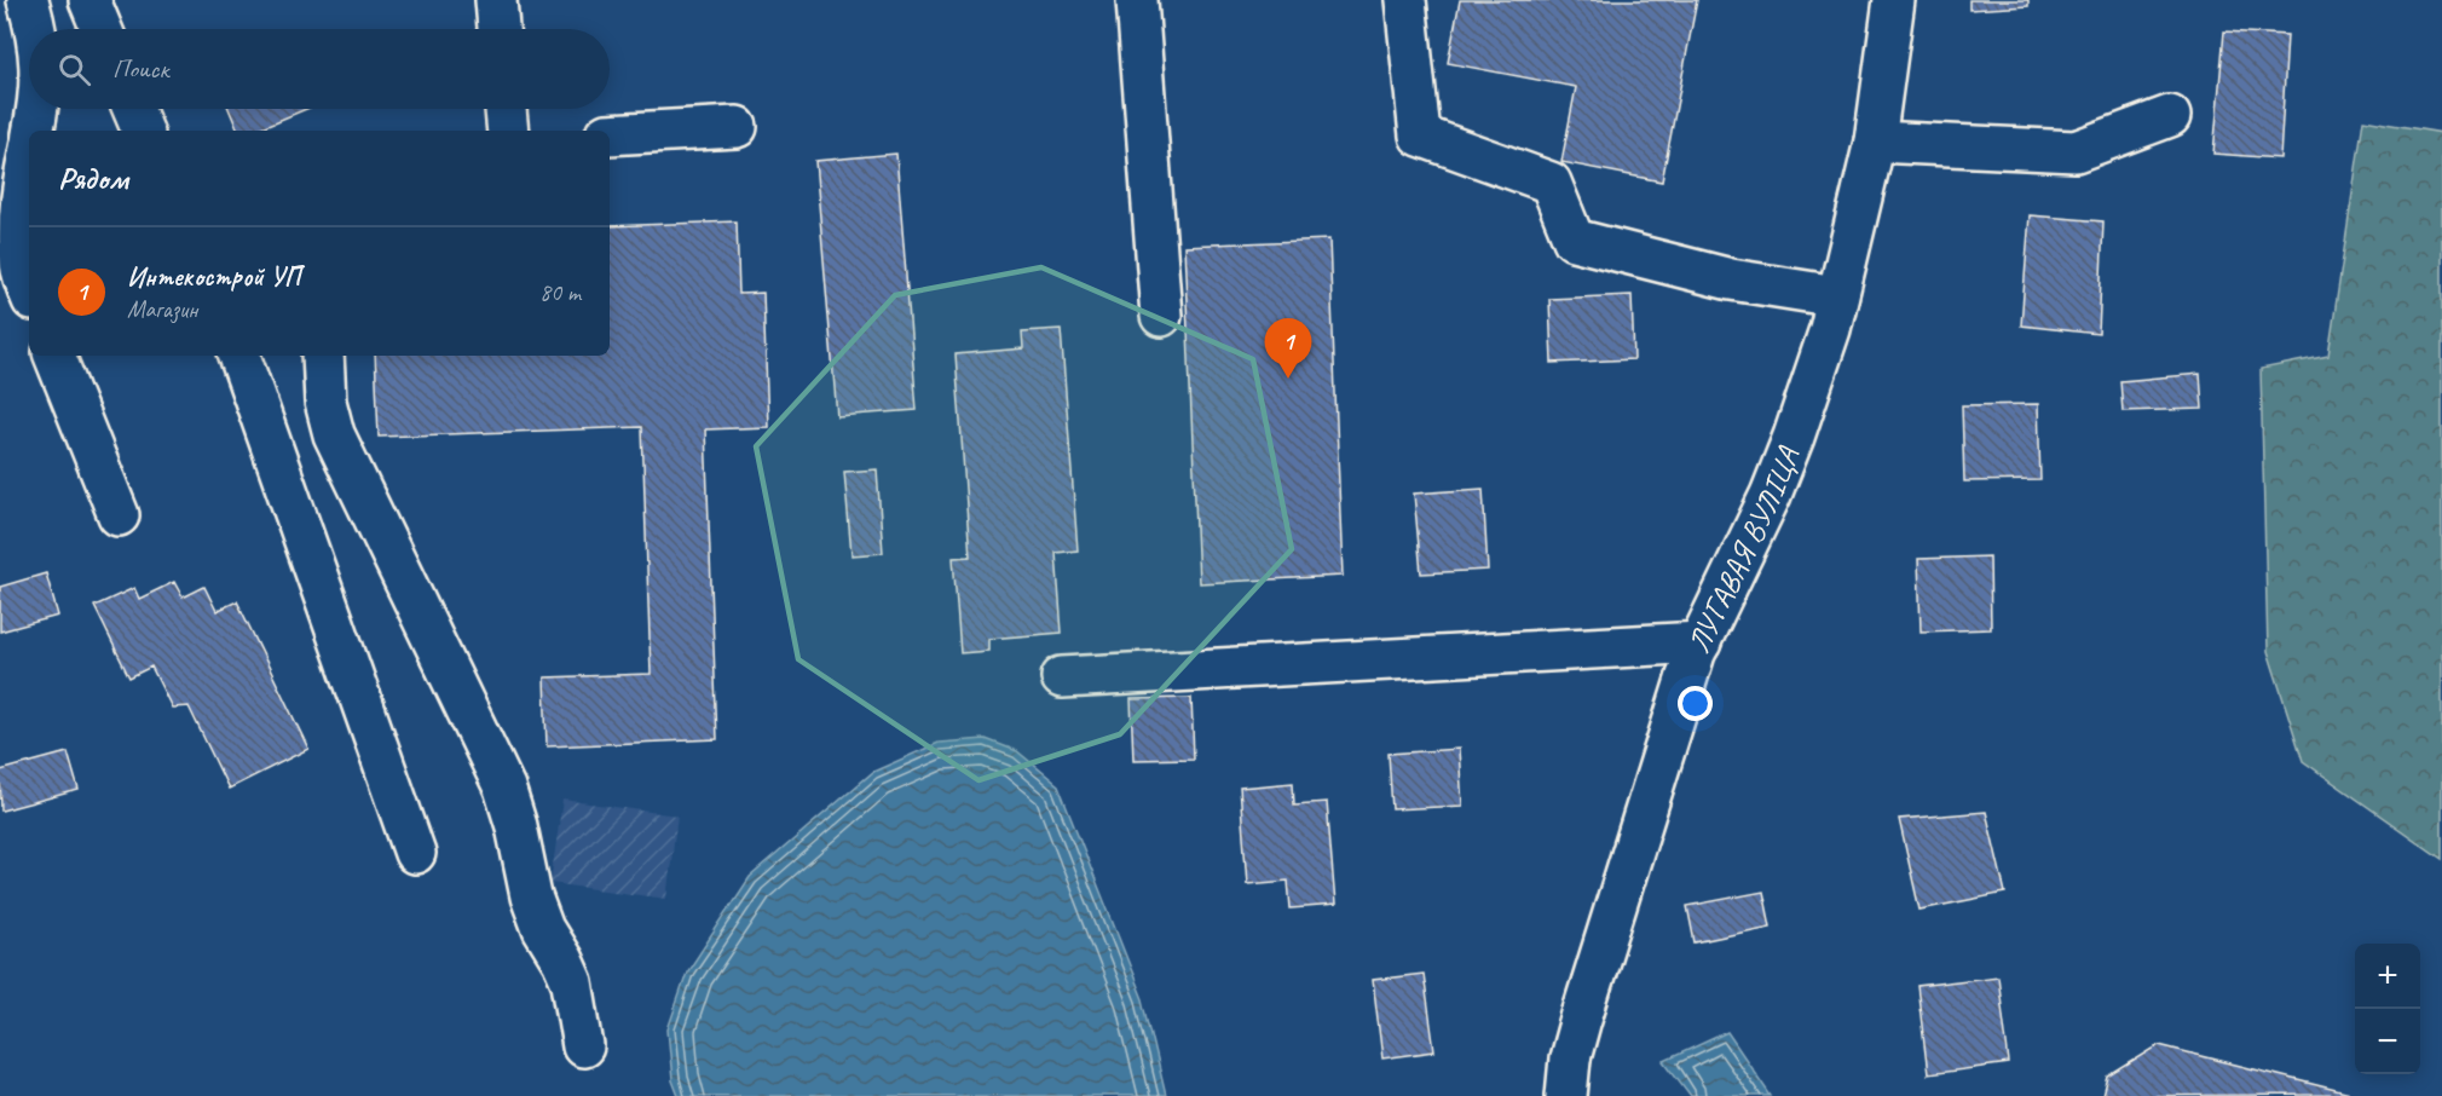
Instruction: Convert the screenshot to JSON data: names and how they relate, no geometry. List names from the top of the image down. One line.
{"streets":{"street":["ЛУГАВАЯ ВУЛІЦА"]},"page":{"search":"Поиск","heading":"Рядом","list":[{"mark":"1","name":"Интекострой УП","note":"Магазин","value":"80 m"}],"pins":"1","map_buttons":["+","−"]}}
